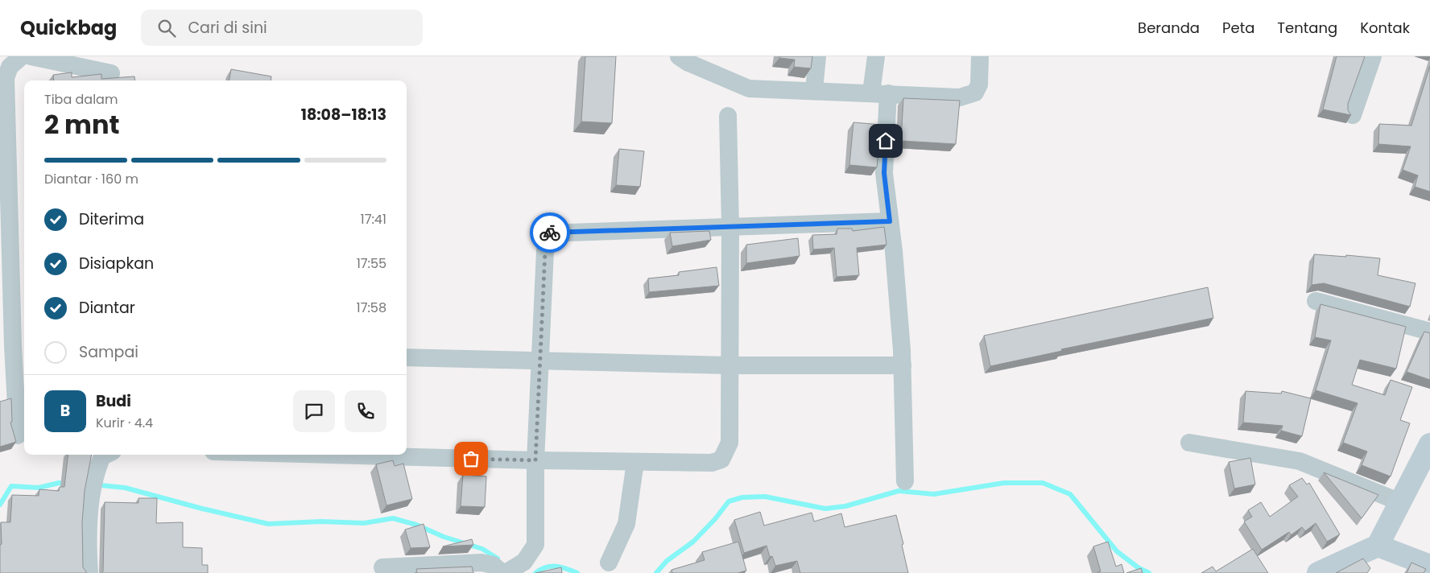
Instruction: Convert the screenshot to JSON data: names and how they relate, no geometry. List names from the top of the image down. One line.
{"page":{"header":"Quickbag","search":"Cari di sini","nav":["Beranda","Peta","Tentang","Kontak"],"heading":["2 mnt","Tiba dalam","18:08–18:13"],"panel":["Budi","Kurir · 4.4"],"bar":"Diantar · 160 m","list":[["Diterima","17:41"],["Disiapkan","17:55"],["Diantar","17:58"],"Sampai"],"round":"B"}}
